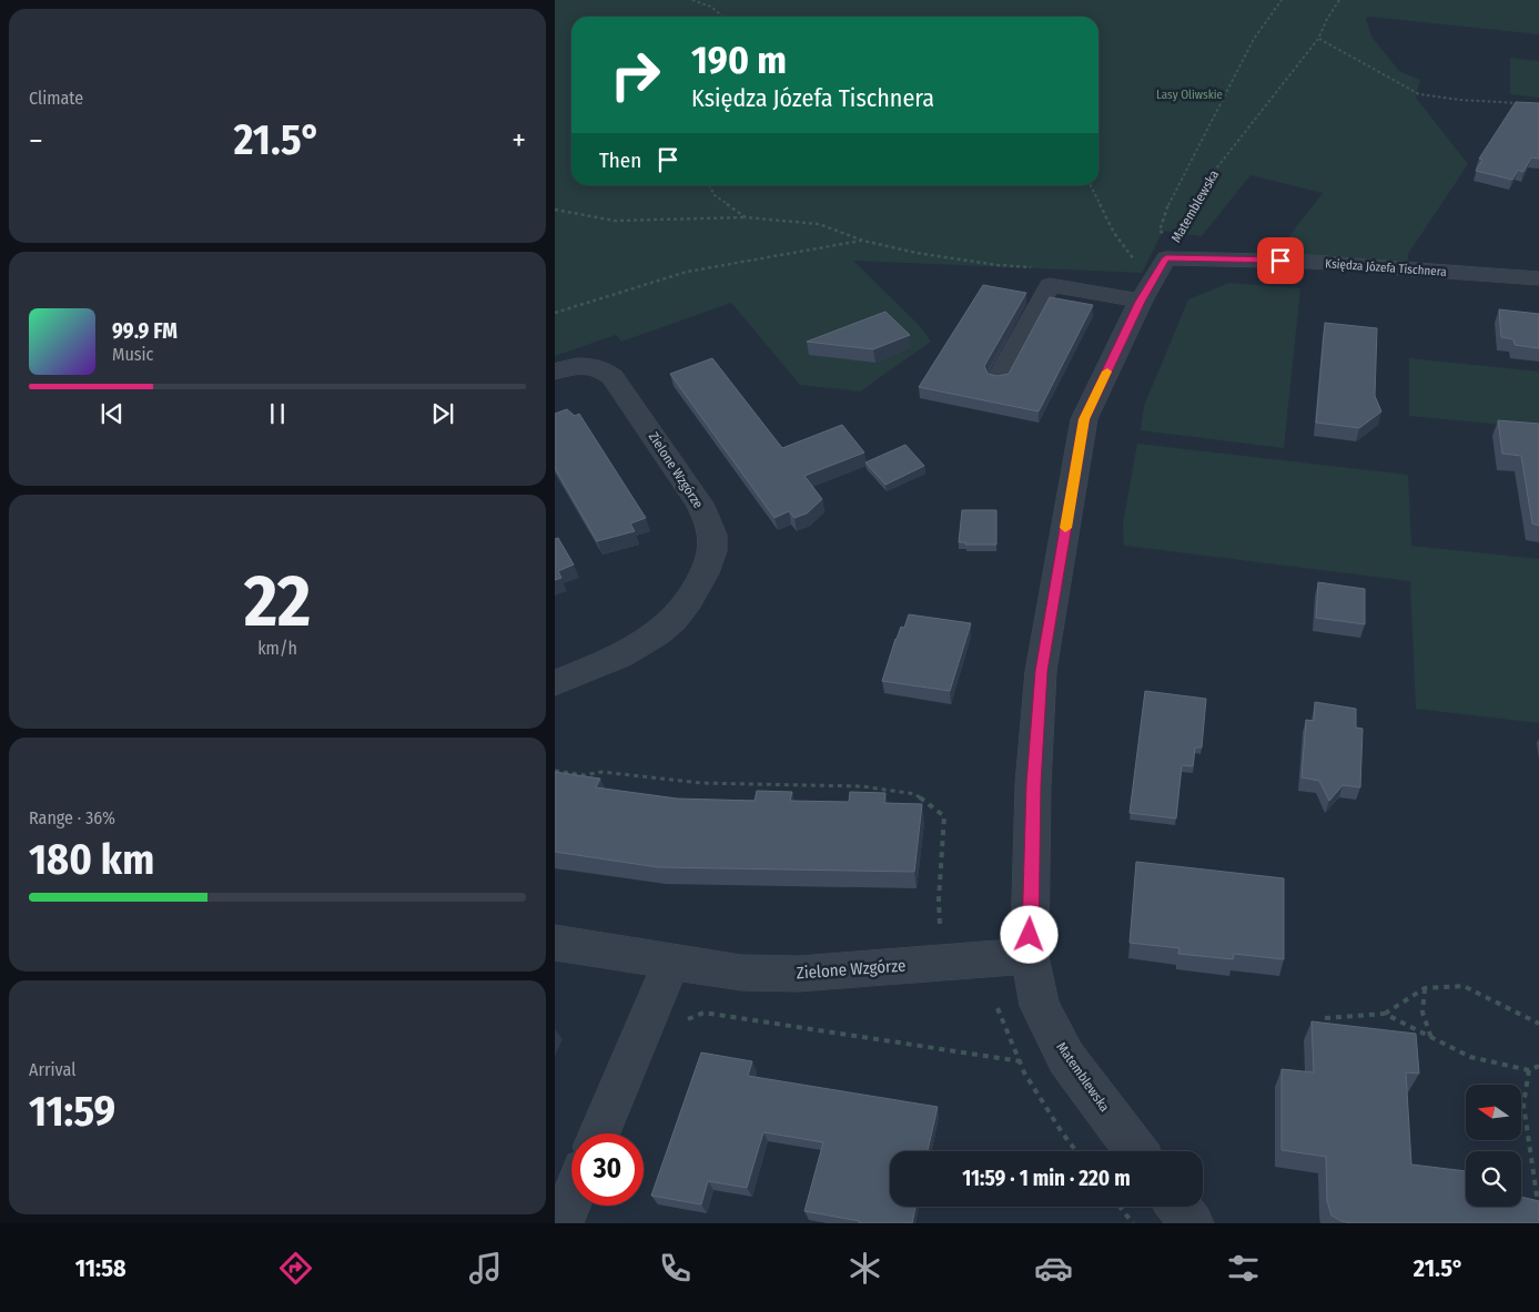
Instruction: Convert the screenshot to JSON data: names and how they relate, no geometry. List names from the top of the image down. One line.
{"streets":{"street":["Matemblewska","Księdza Józefa Tischnera","Zielone Wzgórze"]},"crossings":[["Matemblewska","Księdza Józefa Tischnera"],["Matemblewska","Zielone Wzgórze"]],"parks":["Lasy Oliwskie"],"north":"left","page":{"tile":["Climate",["22","km/h"],["Range · 36%","180 km"],["Arrival","11:59"]],"turn":["190 m","Księdza Józefa Tischnera"],"heat":["−","21.5°","+"],"then":"Then","song":["99.9 FM","Music"],"limit":"30","trip":"11:59 · 1 min · 220 m","tabs":["11:58","21.5°"]}}
